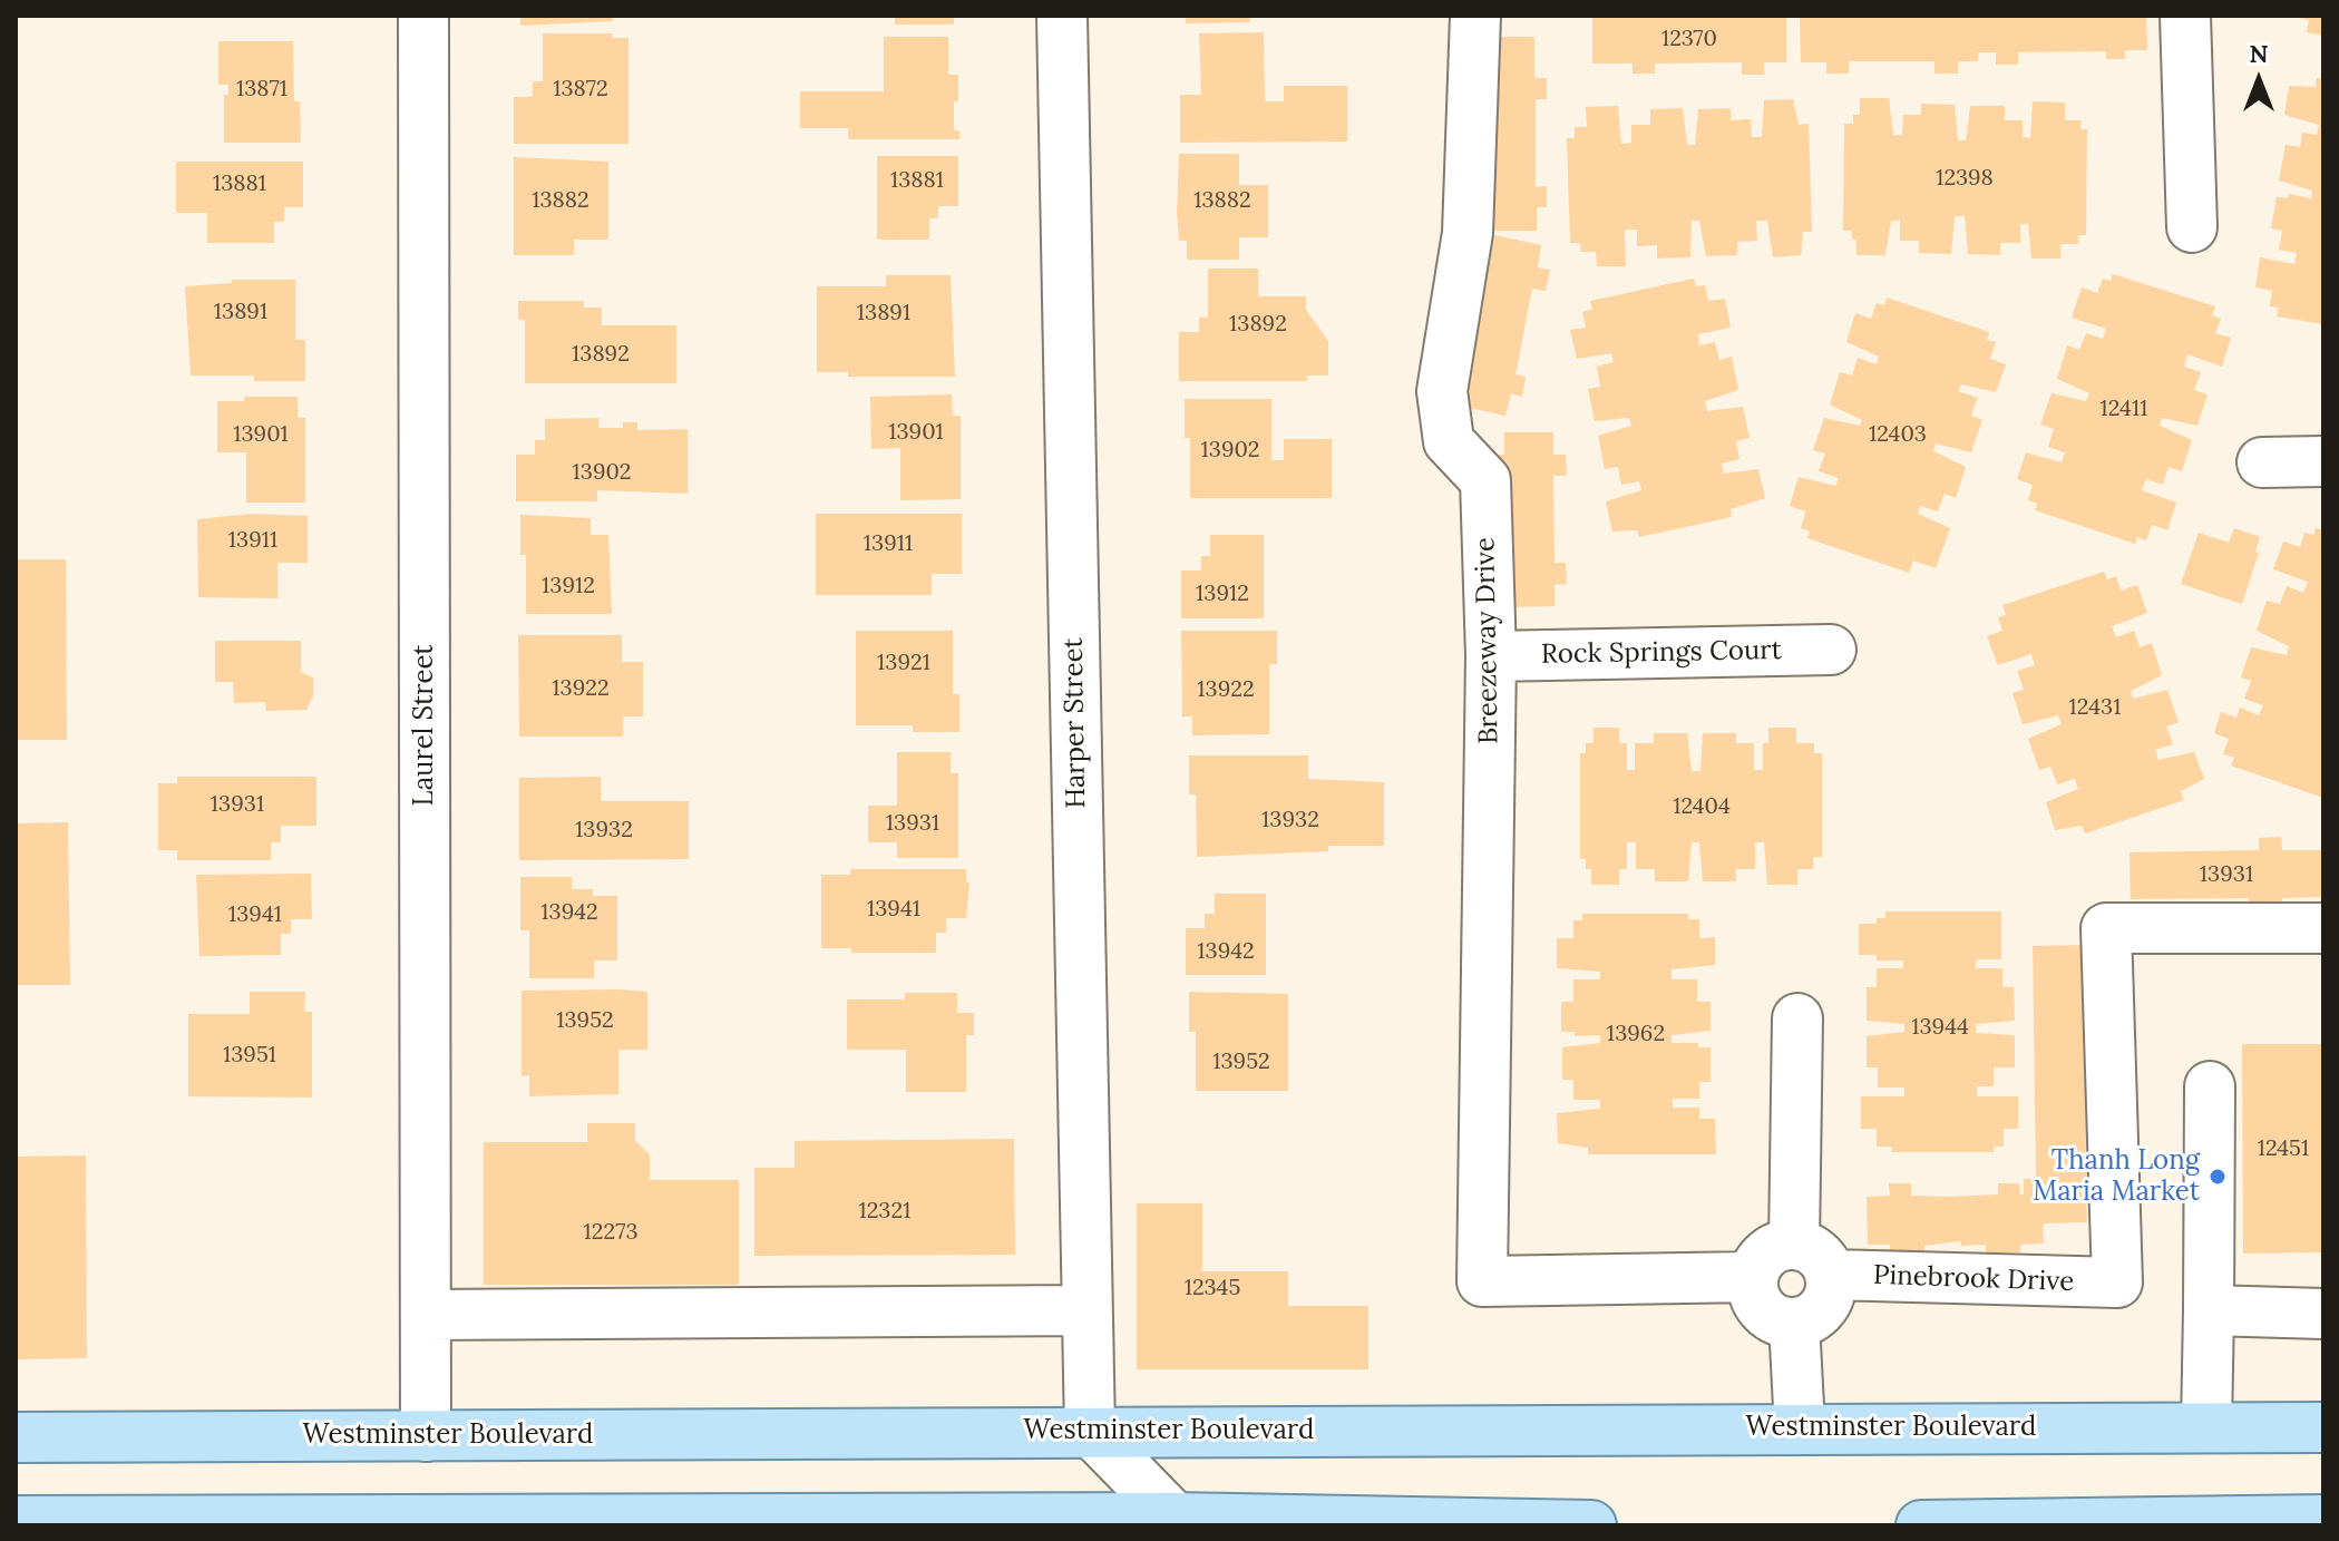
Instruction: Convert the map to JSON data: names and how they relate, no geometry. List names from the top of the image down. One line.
{"streets":{"main road":["Westminster Boulevard"],"street":["Breezeway Drive","Rock Springs Court","Harper Street","Laurel Street","Pinebrook Drive"]},"crossings":[["Breezeway Drive","Rock Springs Court"],["Breezeway Drive","Pinebrook Drive"],["Harper Street","Westminster Boulevard"],["Laurel Street","Westminster Boulevard"]],"places":["Thanh Long Maria Market"],"house_numbers":["12370","13871","13872","12398","13881","13881","13882","13882","13891","13891","13892","13892","12411","13901","13901","12403","13902","13902","13911","13911","13912","13912","13921","13922","13922","12431","13931","12404","13932","13931","13932","13931","13941","13942","13941","13942","13952","13944","13962","13951","13952","12451","12321","12273","12345"],"north":"top"}
